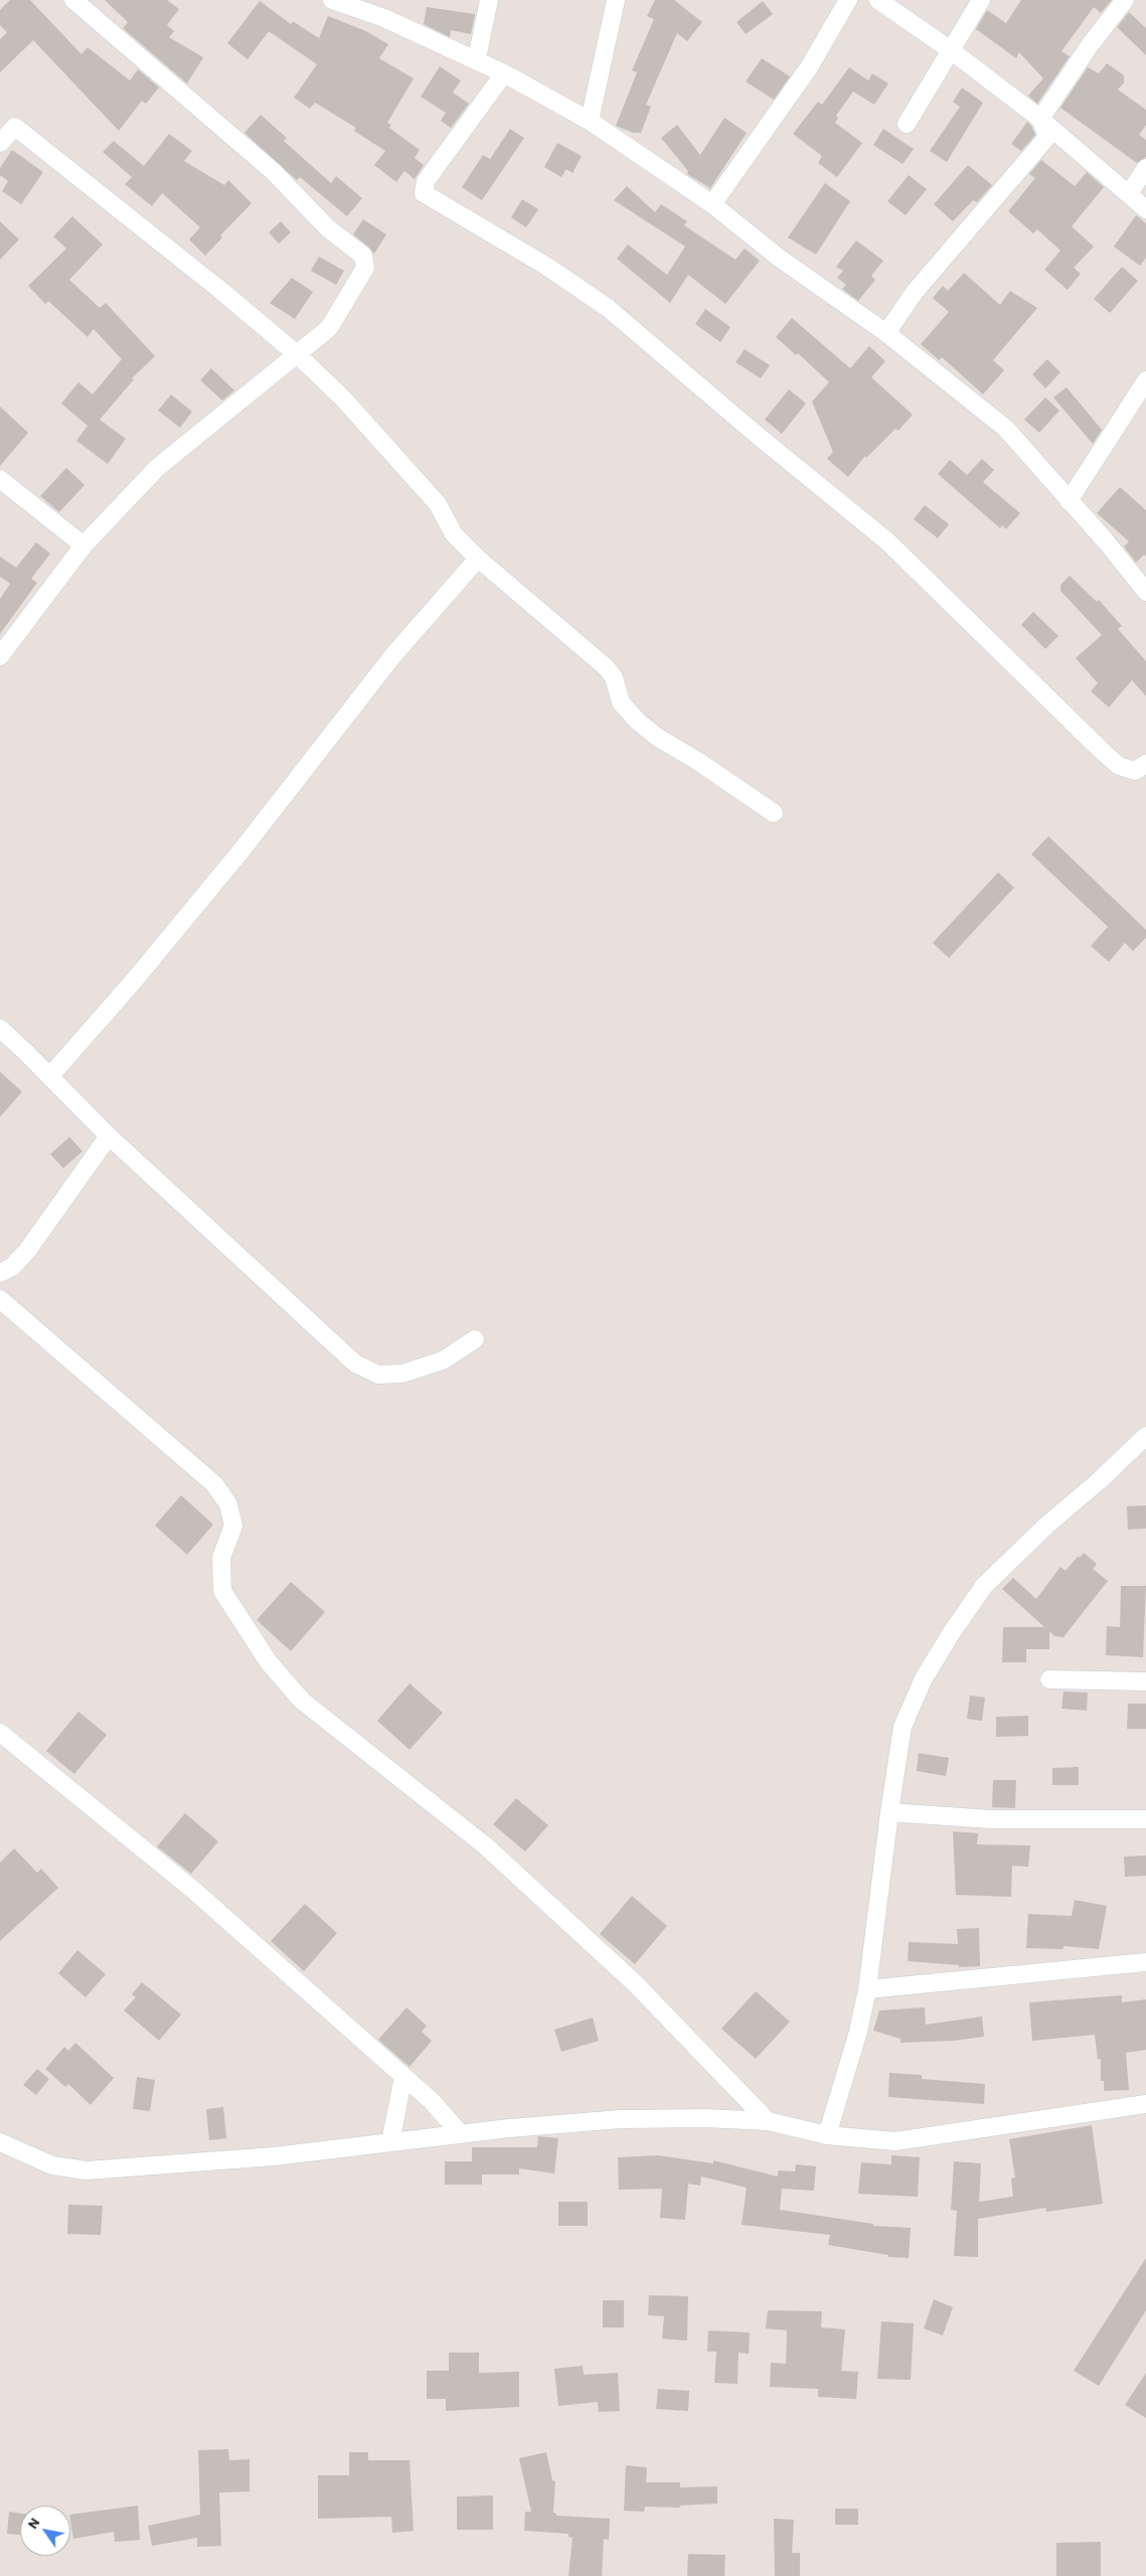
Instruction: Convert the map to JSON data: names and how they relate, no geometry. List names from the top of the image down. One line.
{"north":"top left"}
